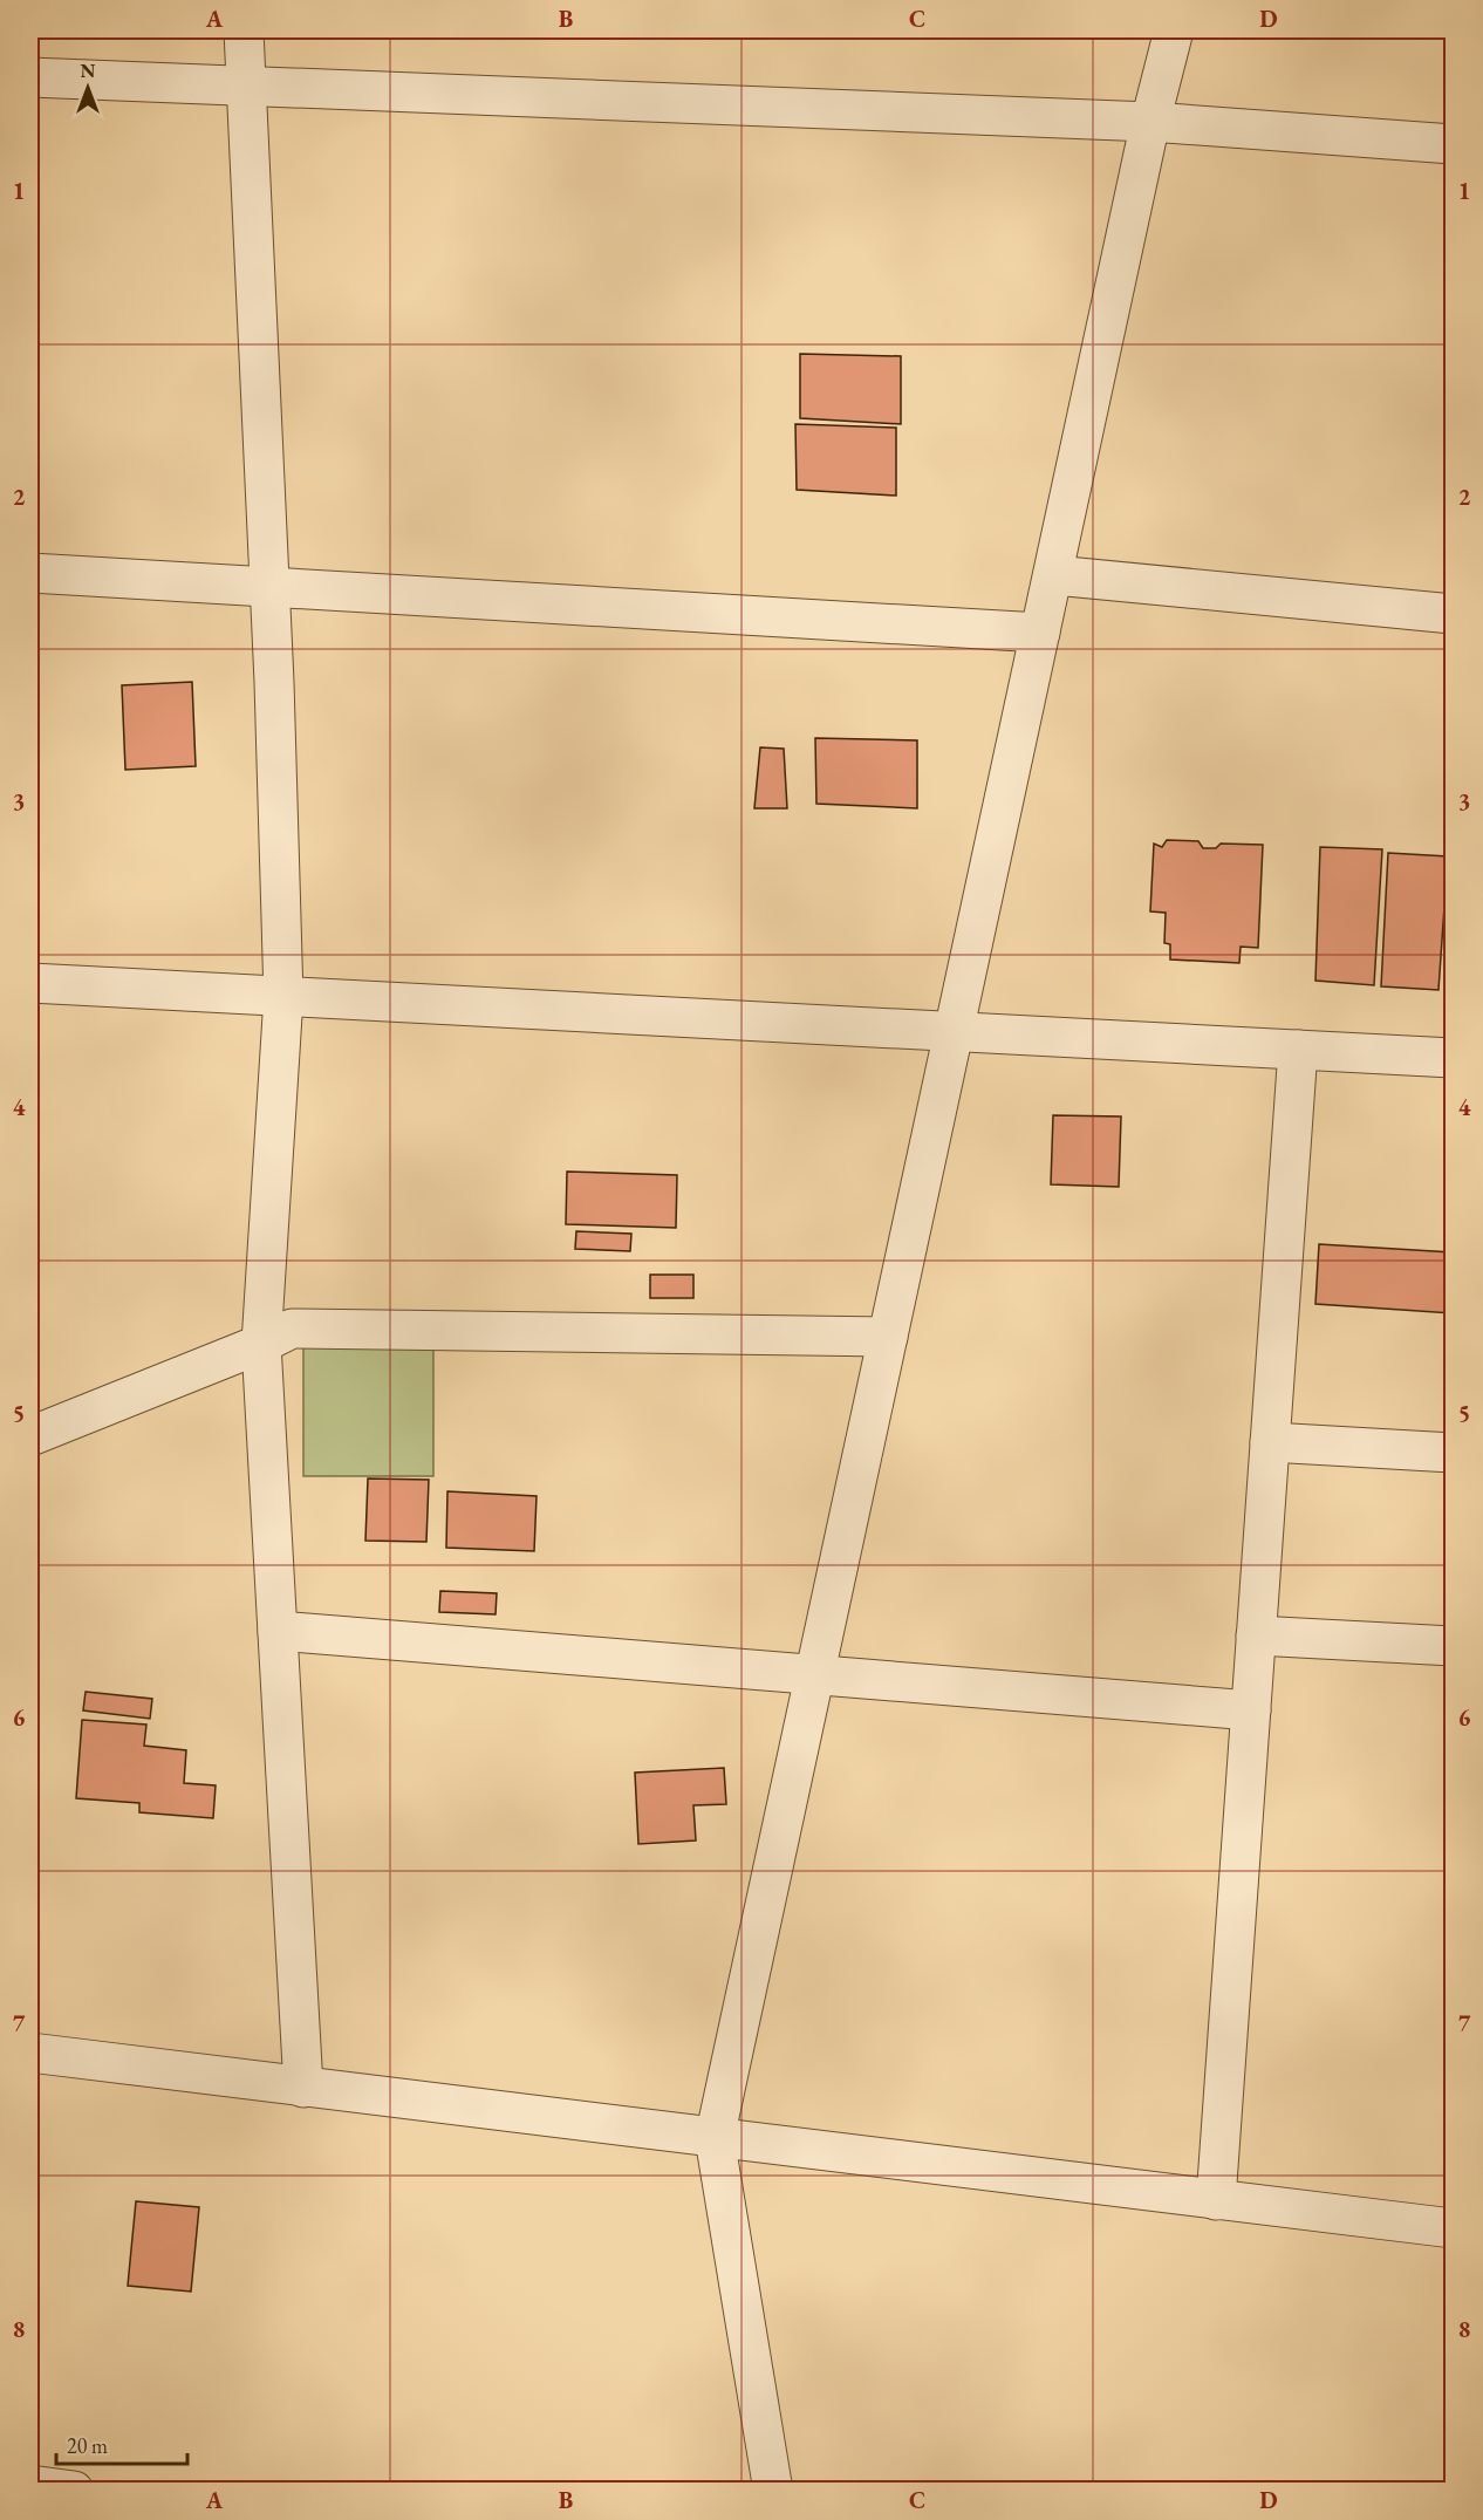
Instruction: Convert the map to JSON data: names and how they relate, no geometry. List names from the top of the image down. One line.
{"scale_bar":"20 m","north":"top","grid":{"columns":["A","B","C","D"],"rows":["1","2","3","4","5","6","7","8"]}}
